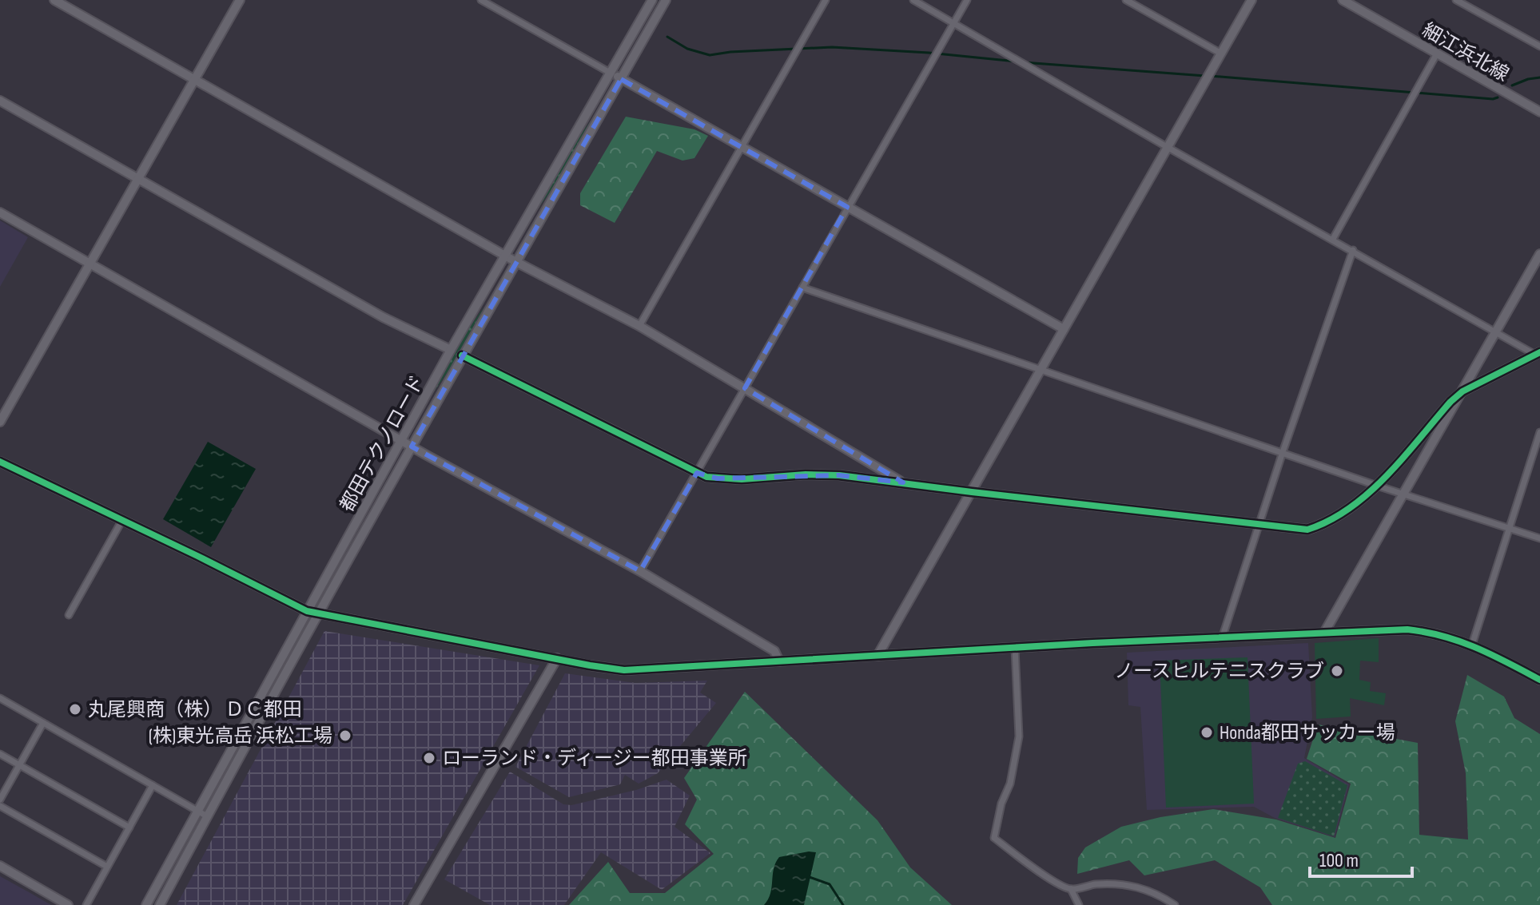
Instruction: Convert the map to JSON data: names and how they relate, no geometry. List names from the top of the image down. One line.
{"streets":{"street":["細江浜北線","都田テクノロード"]},"places":["ノースヒルテニスクラブ","丸尾興商（株） ＤＣ都田","Honda都田サッカー場","(株)東光高岳 浜松工場","ローランド・ディージー都田事業所"],"scale_bar":"100 m"}
